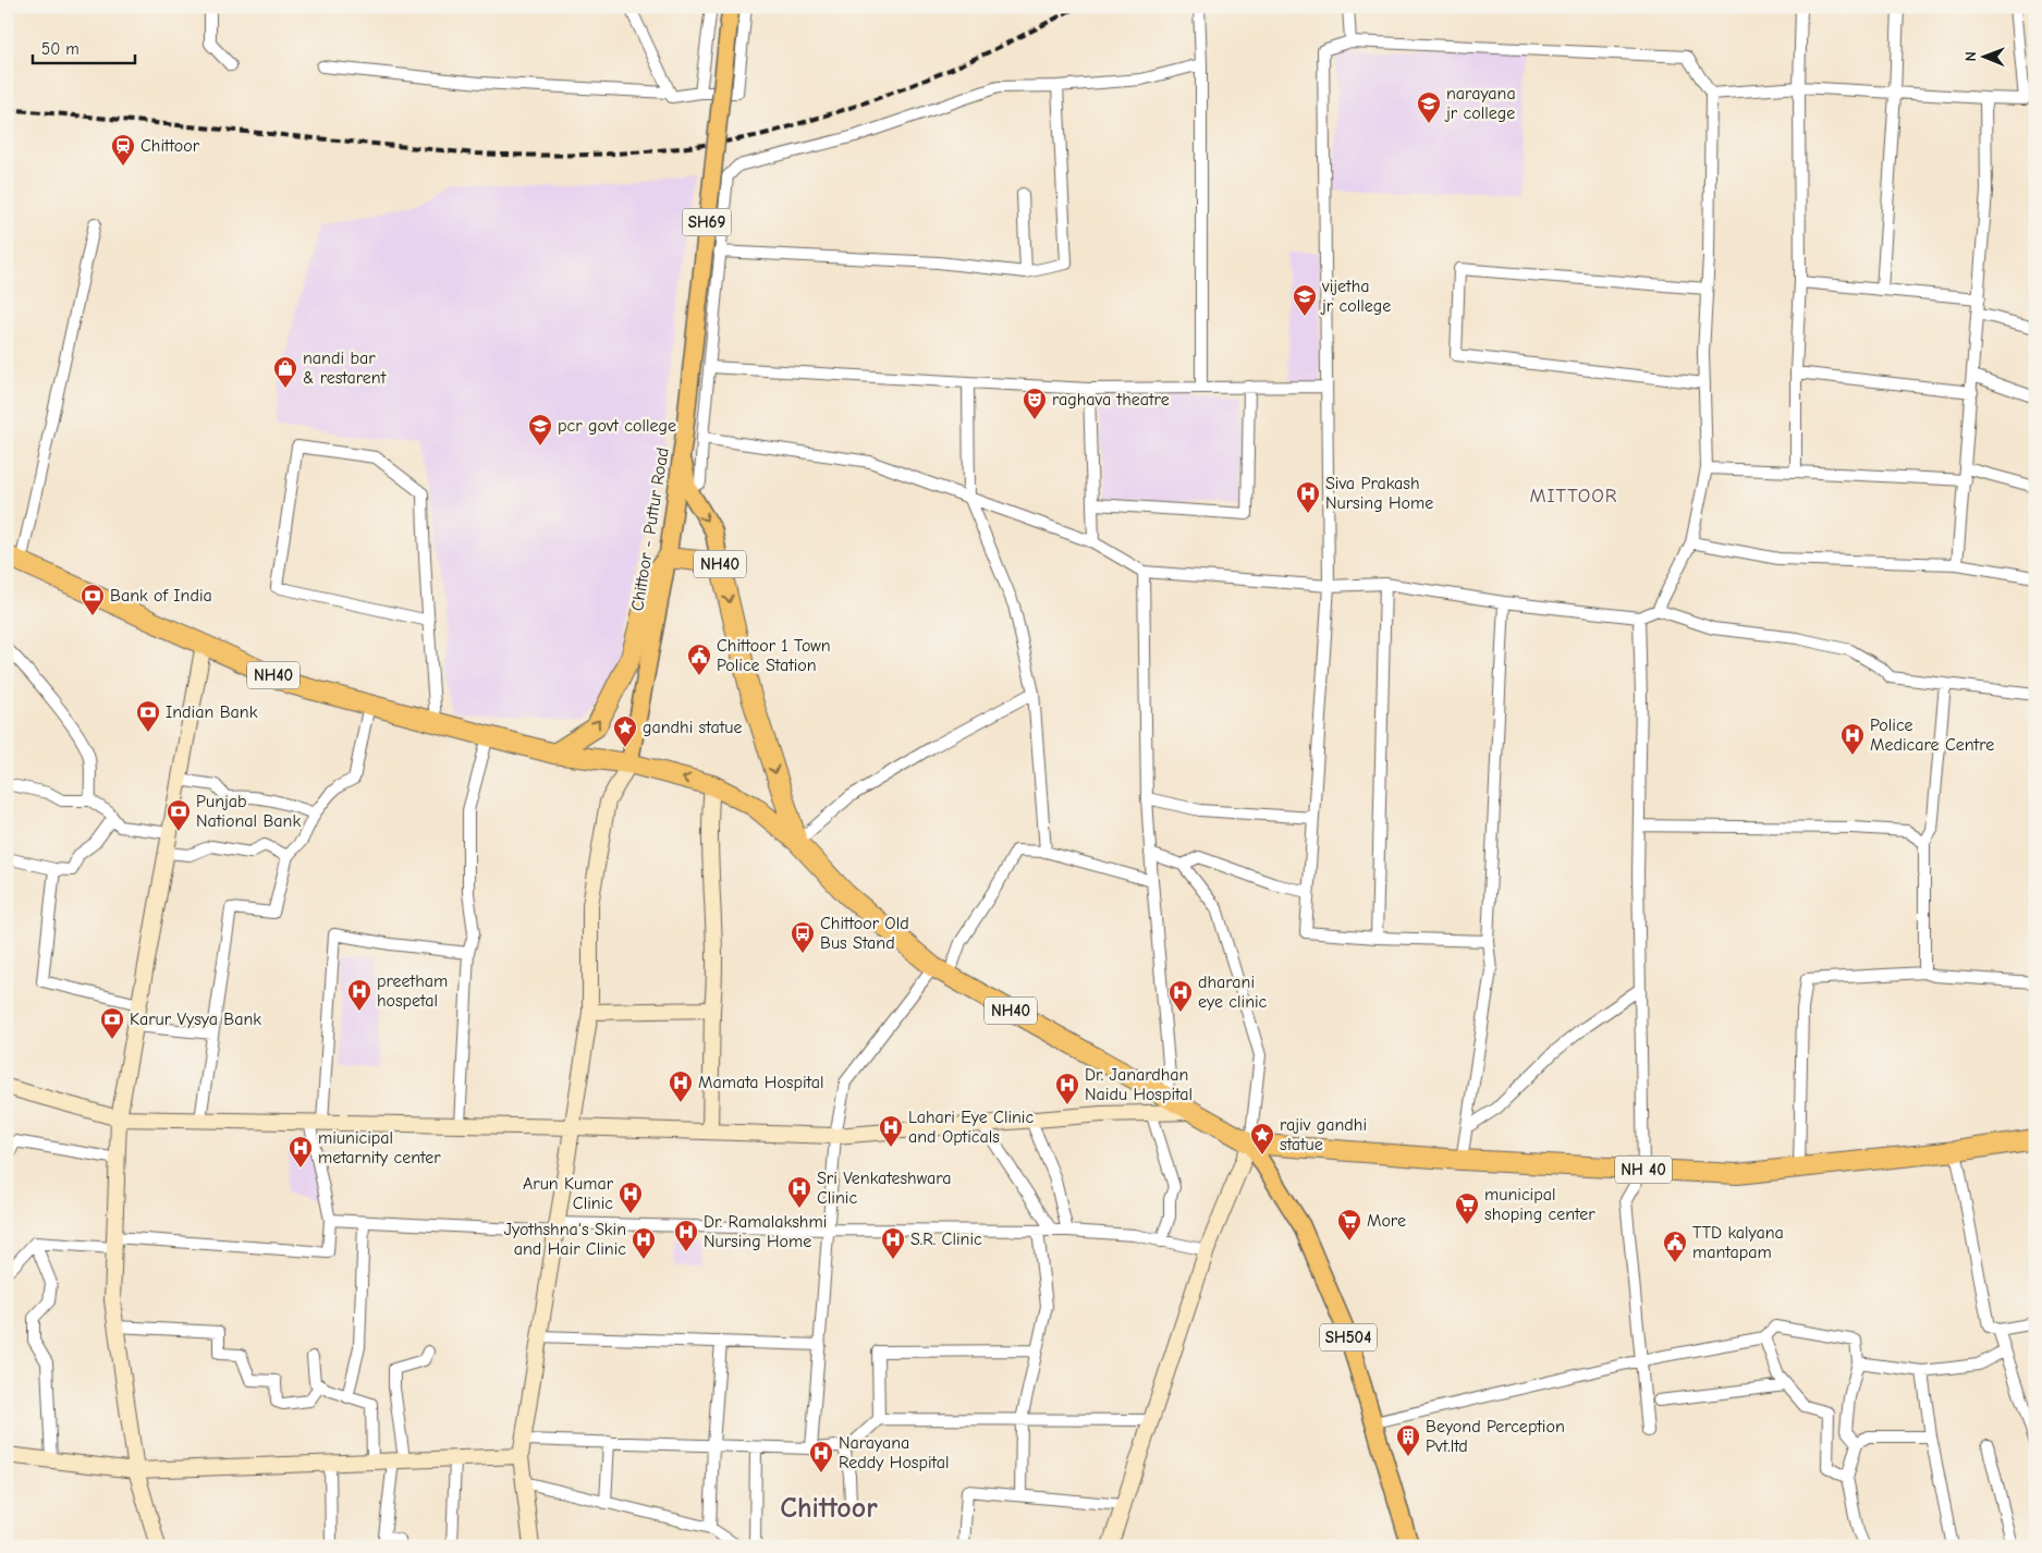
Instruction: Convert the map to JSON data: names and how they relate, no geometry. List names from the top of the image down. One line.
{"streets":{"highway":["NH40","NH 40"],"main road":["SH69","Chittoor - Puttur Road","SH504"]},"crossings":[["Chittoor - Puttur Road","NH40"],["NH40","NH 40"],["NH40","SH504"],["NH 40","SH504"]],"districts":["MITTOOR","Chittoor"],"places":{"school or university":["narayana jr college","vijetha jr college","pcr govt college"],"station":["Chittoor"],"shop":["nandi bar & restarent"],"theatre":["raghava theatre"],"hospital":["Siva Prakash Nursing Home","Police Medicare Centre","preetham hospetal","dharani eye clinic","Mamata Hospital","Dr. Janardhan Naidu Hospital","Lahari Eye Clinic and Opticals","miunicipal metarnity center","Sri Venkateshwara Clinic","Arun Kumar Clinic","Dr. Ramalakshmi Nursing Home","Jyothshna's Skin and Hair Clinic","S.R. Clinic","Narayana Reddy Hospital"],"bank":["Bank of India","Indian Bank","Punjab National Bank","Karur Vysya Bank"],"public building":["Chittoor 1 Town Police Station","TTD kalyana mantapam"],"place":["gandhi statue","rajiv gandhi statue"],"bus stop":["Chittoor Old Bus Stand"],"supermarket":["municipal shoping center","More"],"building":["Beyond Perception Pvt.ltd"]},"scale_bar":"50 m","north":"left"}
